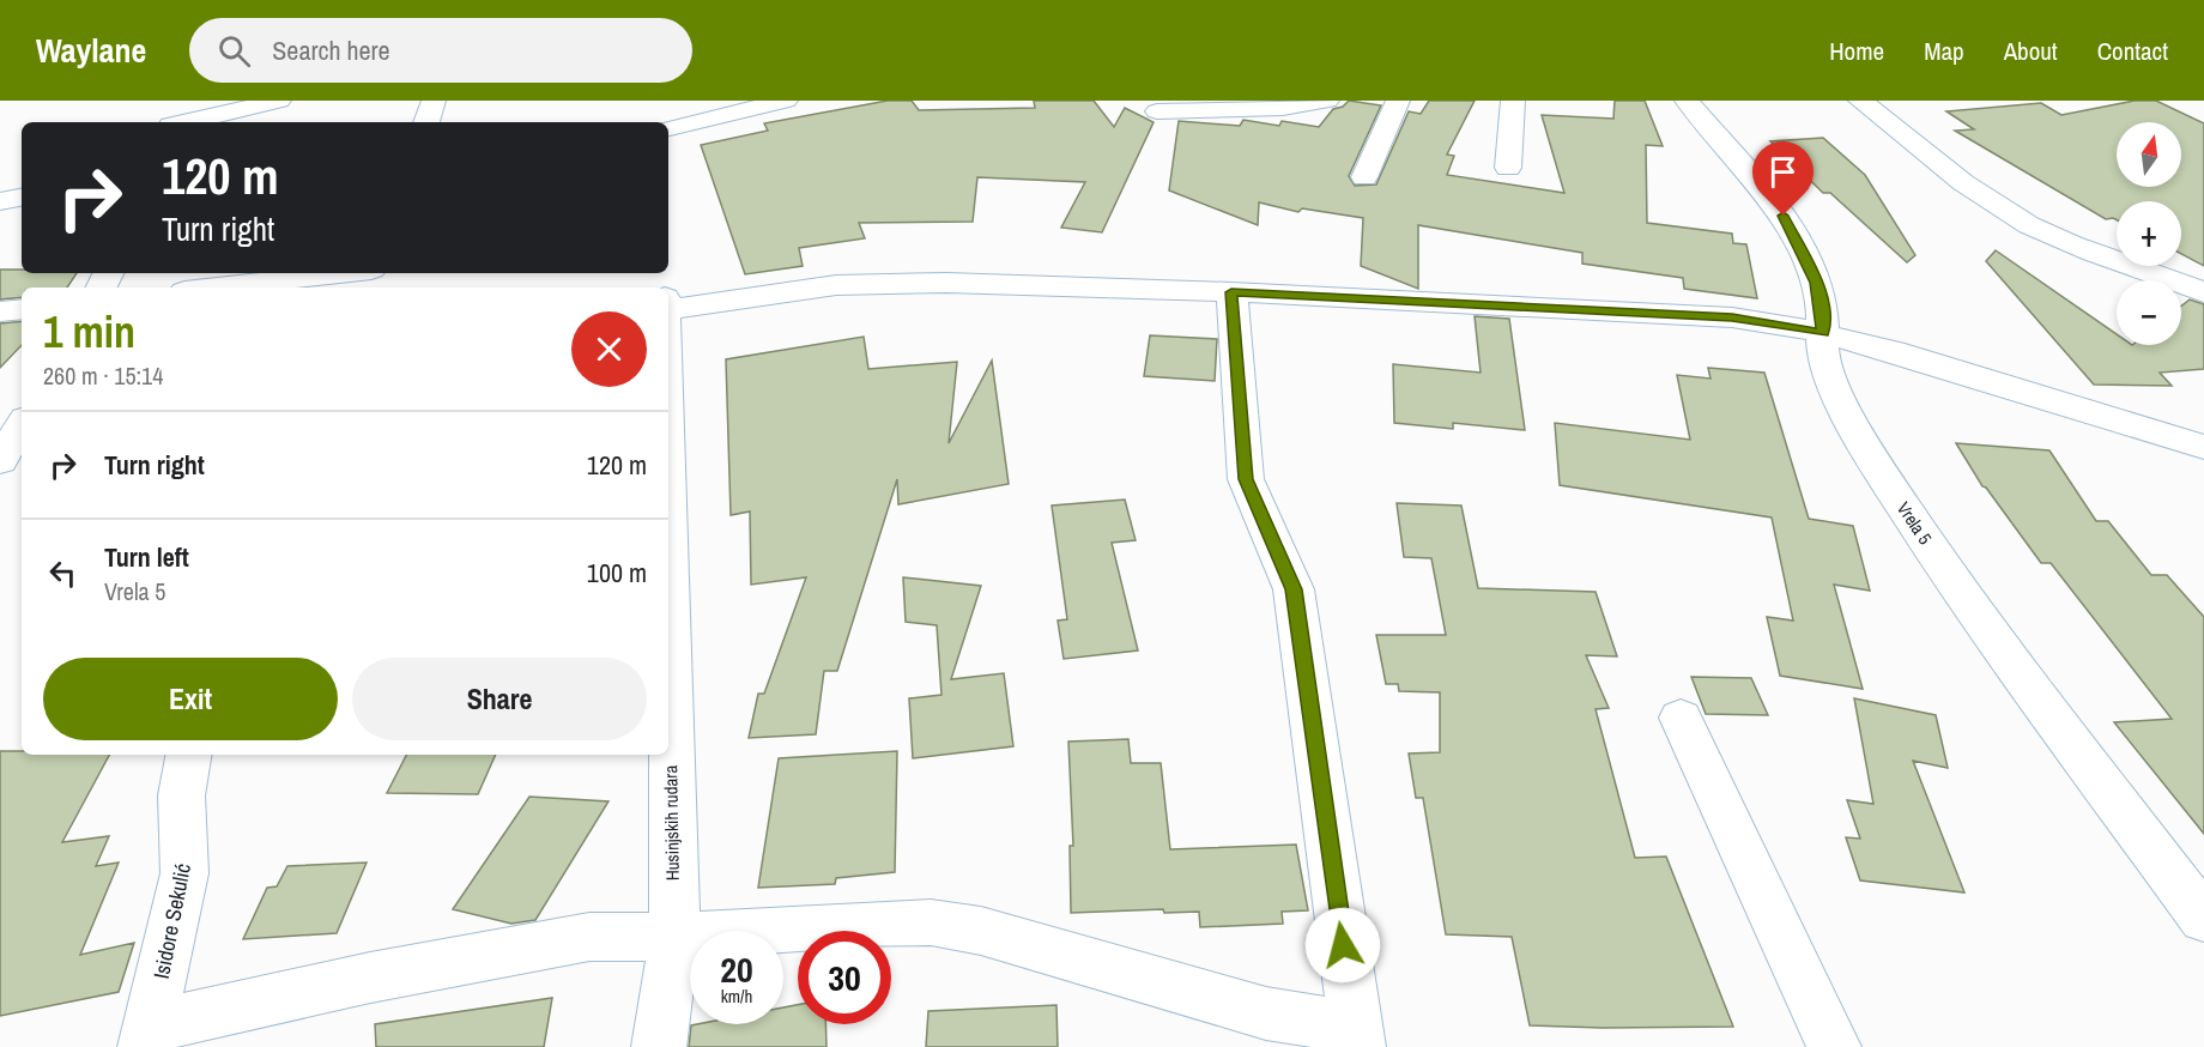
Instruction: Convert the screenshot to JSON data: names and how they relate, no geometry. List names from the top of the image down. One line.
{"streets":{"street":["Vrela 5","Husinjskih rudara","Isidore Sekulić"]},"north":"top","page":{"header":"Waylane","search":"Search here","nav":["Home","Map","About","Contact"],"map_buttons":["+","−"],"turn":["120 m","Turn right"],"heading":["1 min","260 m · 15:14"],"list":[{"name":"Turn right","value":"120 m"},{"name":"Turn left","note":"Vrela 5","value":"100 m"}],"buttons":["Exit","Share"],"speed":"20 km/h","limit":"30"}}
